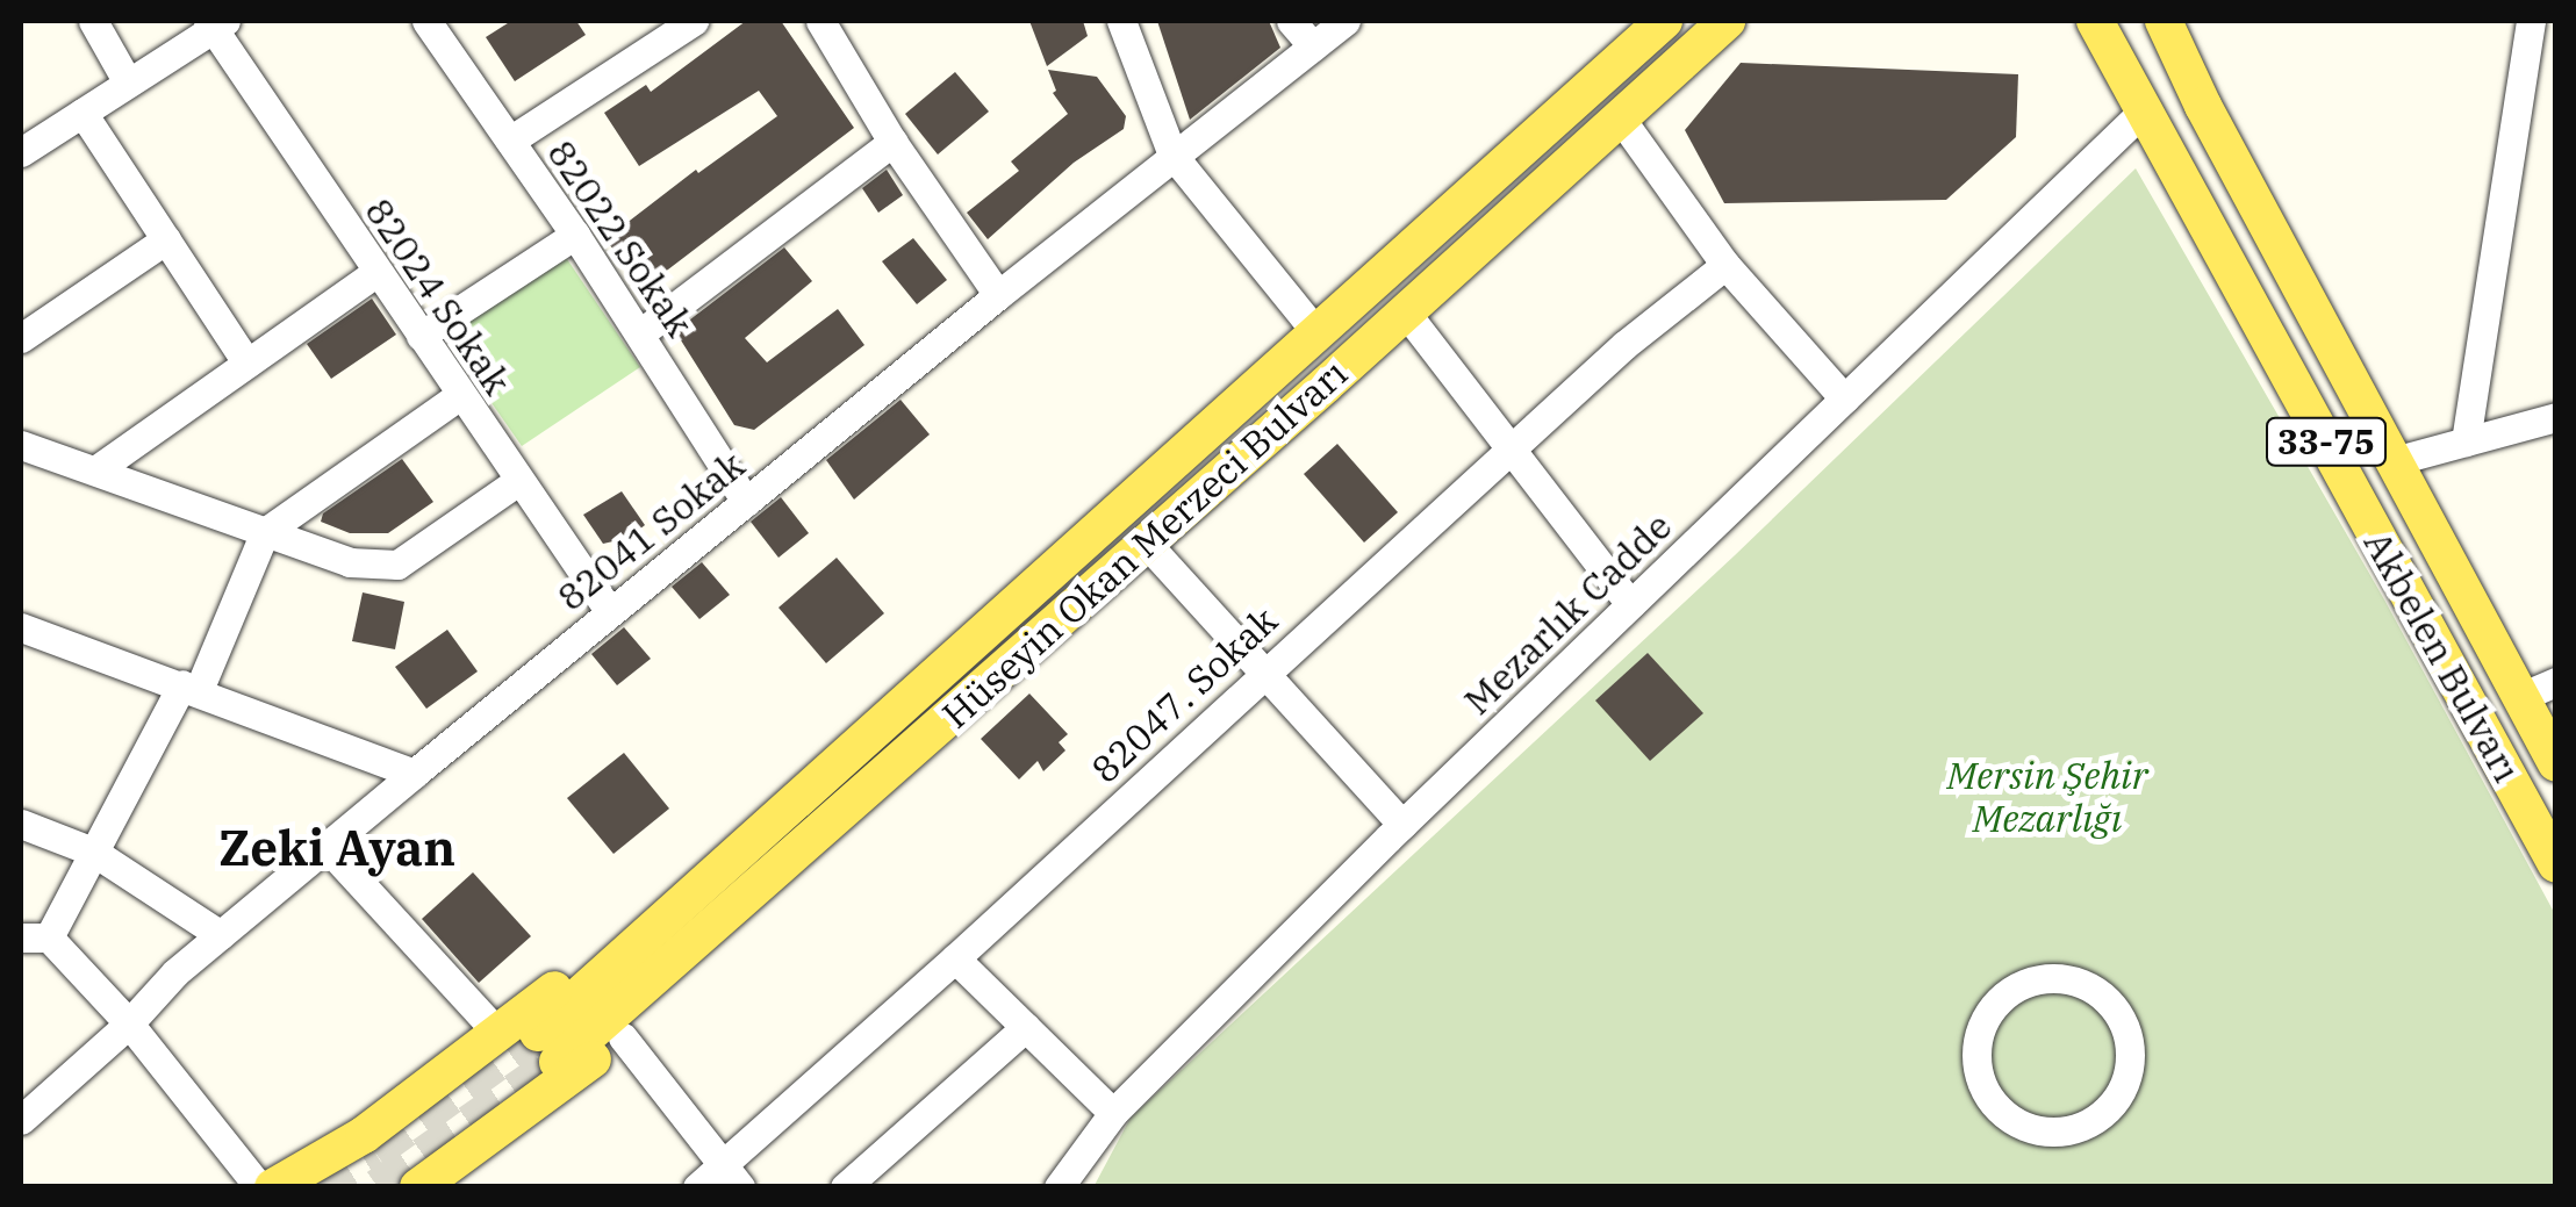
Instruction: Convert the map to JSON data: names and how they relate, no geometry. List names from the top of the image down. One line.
{"streets":{"main road":["33-75","Hüseyin Okan Merzeci Bulvarı","Akbelen Bulvarı"],"street":["82022 Sokak","82024 Sokak","82041 Sokak","Mezarlık Cadde","82047. Sokak"]},"crossings":[["82022 Sokak","82041 Sokak"],["82024 Sokak","82041 Sokak"],["Mezarlık Cadde","Akbelen Bulvarı"]],"districts":["Zeki Ayan"],"parks":["Mersin Şehir Mezarlığı"]}
